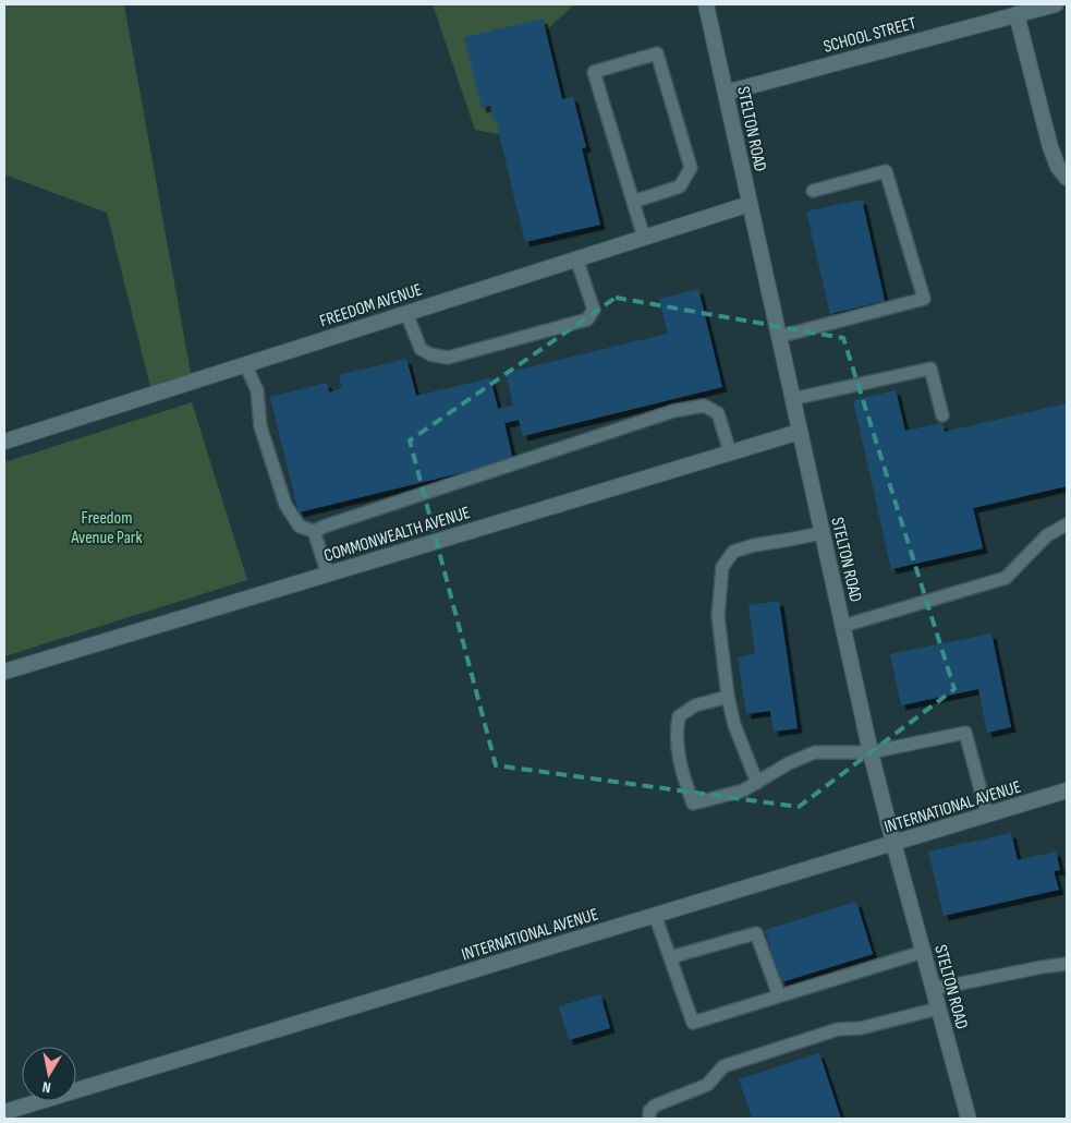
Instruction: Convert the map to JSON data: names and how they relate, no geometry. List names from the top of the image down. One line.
{"streets":{"street":["SCHOOL STREET","STELTON ROAD","FREEDOM AVENUE","COMMONWEALTH AVENUE","INTERNATIONAL AVENUE"]},"crossings":[["SCHOOL STREET","STELTON ROAD"],["STELTON ROAD","FREEDOM AVENUE"],["STELTON ROAD","COMMONWEALTH AVENUE"],["STELTON ROAD","INTERNATIONAL AVENUE"]],"parks":["Freedom Avenue Park"],"north":"bottom"}
